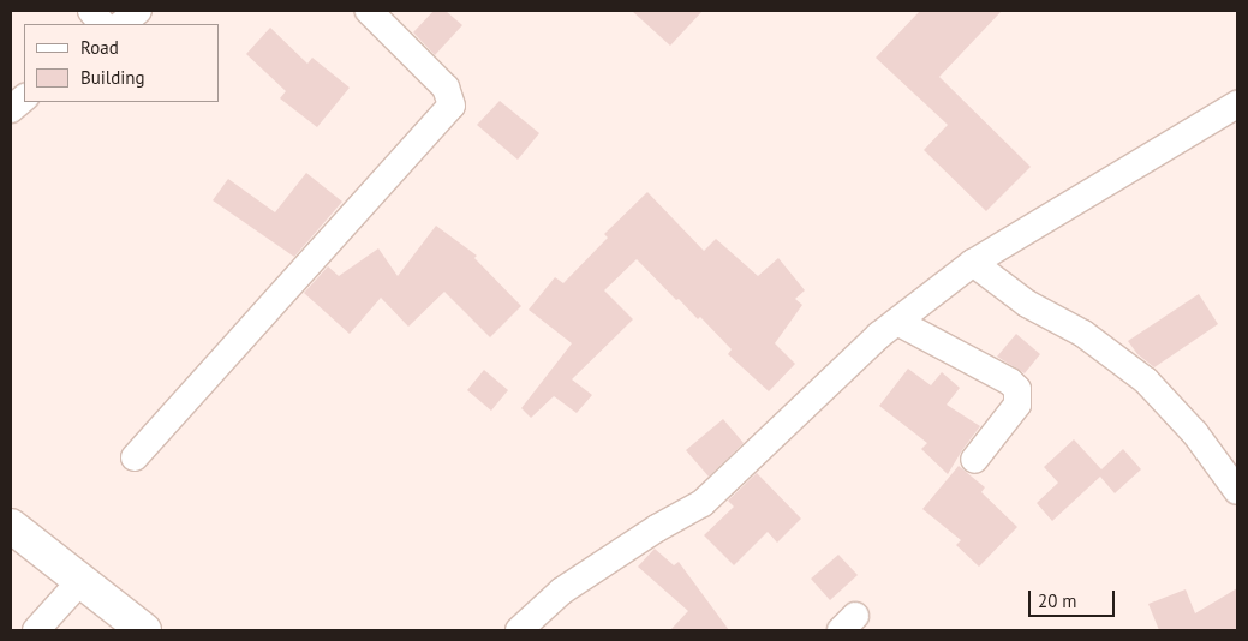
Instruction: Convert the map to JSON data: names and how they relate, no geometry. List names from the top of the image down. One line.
{"legend":["Road","Building"],"scale_bar":"20 m"}
